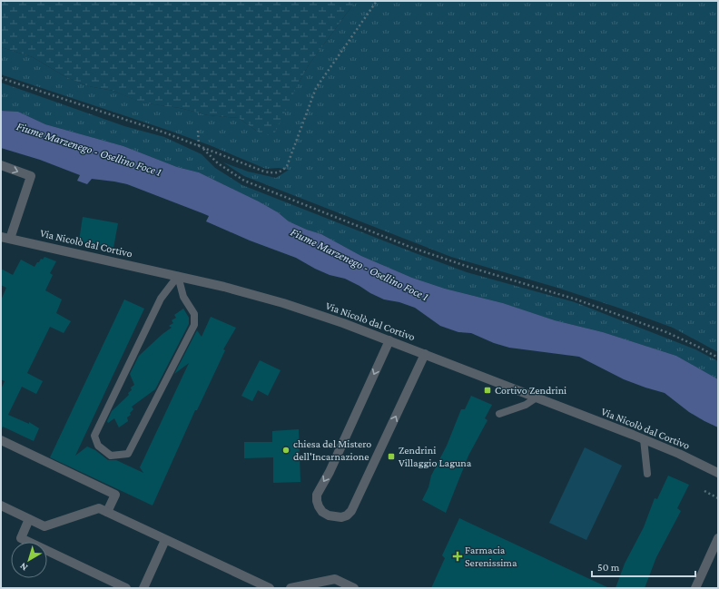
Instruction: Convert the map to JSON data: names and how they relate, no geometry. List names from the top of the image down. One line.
{"streets":{"street":["Via Nicolò dal Cortivo"]},"water":["Fiume Marzenego - Osellino Foce 1"],"places":{"transit":["Cortivo Zendrini","Zendrini Villaggio Laguna"],"other":["chiesa del Mistero dell'Incarnazione"],"health":["Farmacia Serenissima"]},"scale_bar":"50 m","north":"bottom left"}
